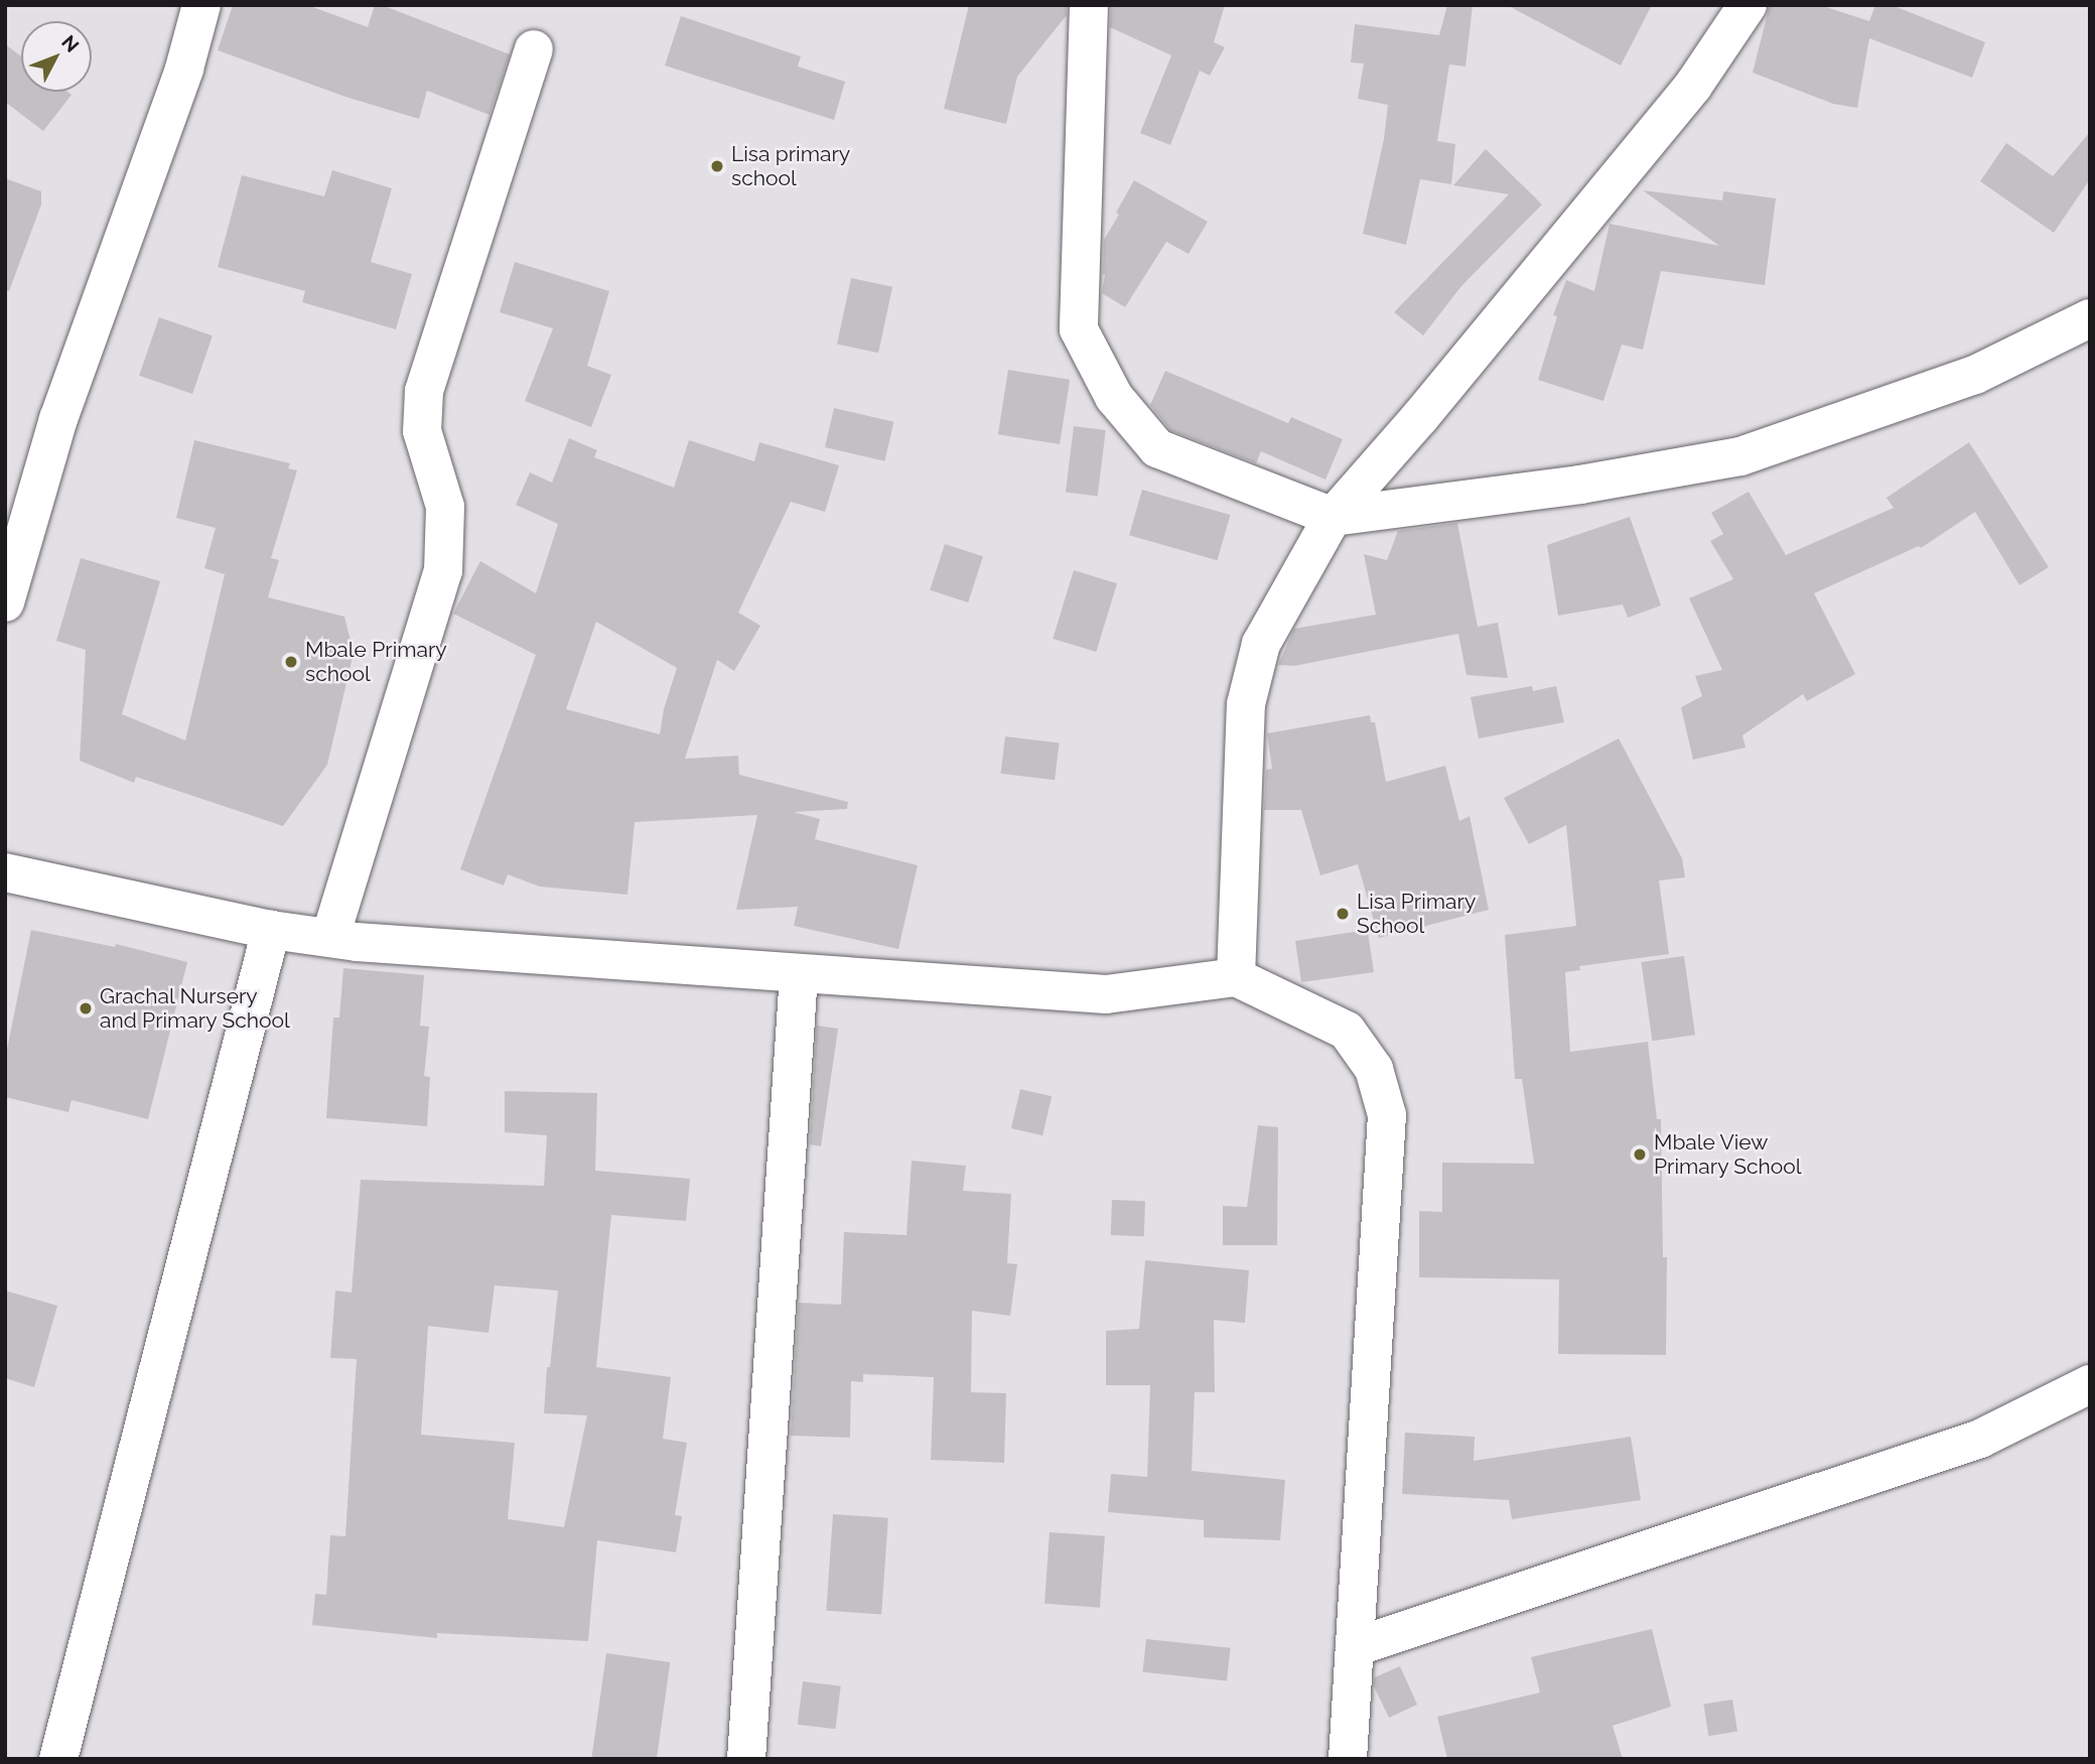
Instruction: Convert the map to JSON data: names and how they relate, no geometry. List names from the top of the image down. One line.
{"places":["Lisa primary school","Mbale Primary school","Lisa Primary School","Grachal Nursery and Primary School","Mbale View Primary School"],"north":"top right"}
